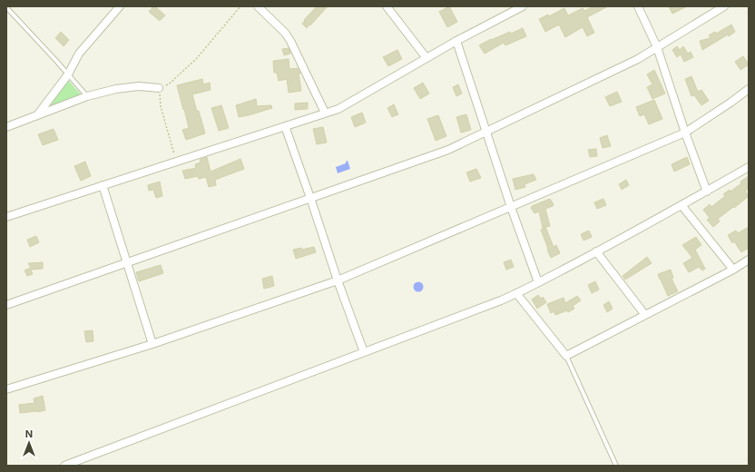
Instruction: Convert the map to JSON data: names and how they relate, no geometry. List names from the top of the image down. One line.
{"north":"top"}
